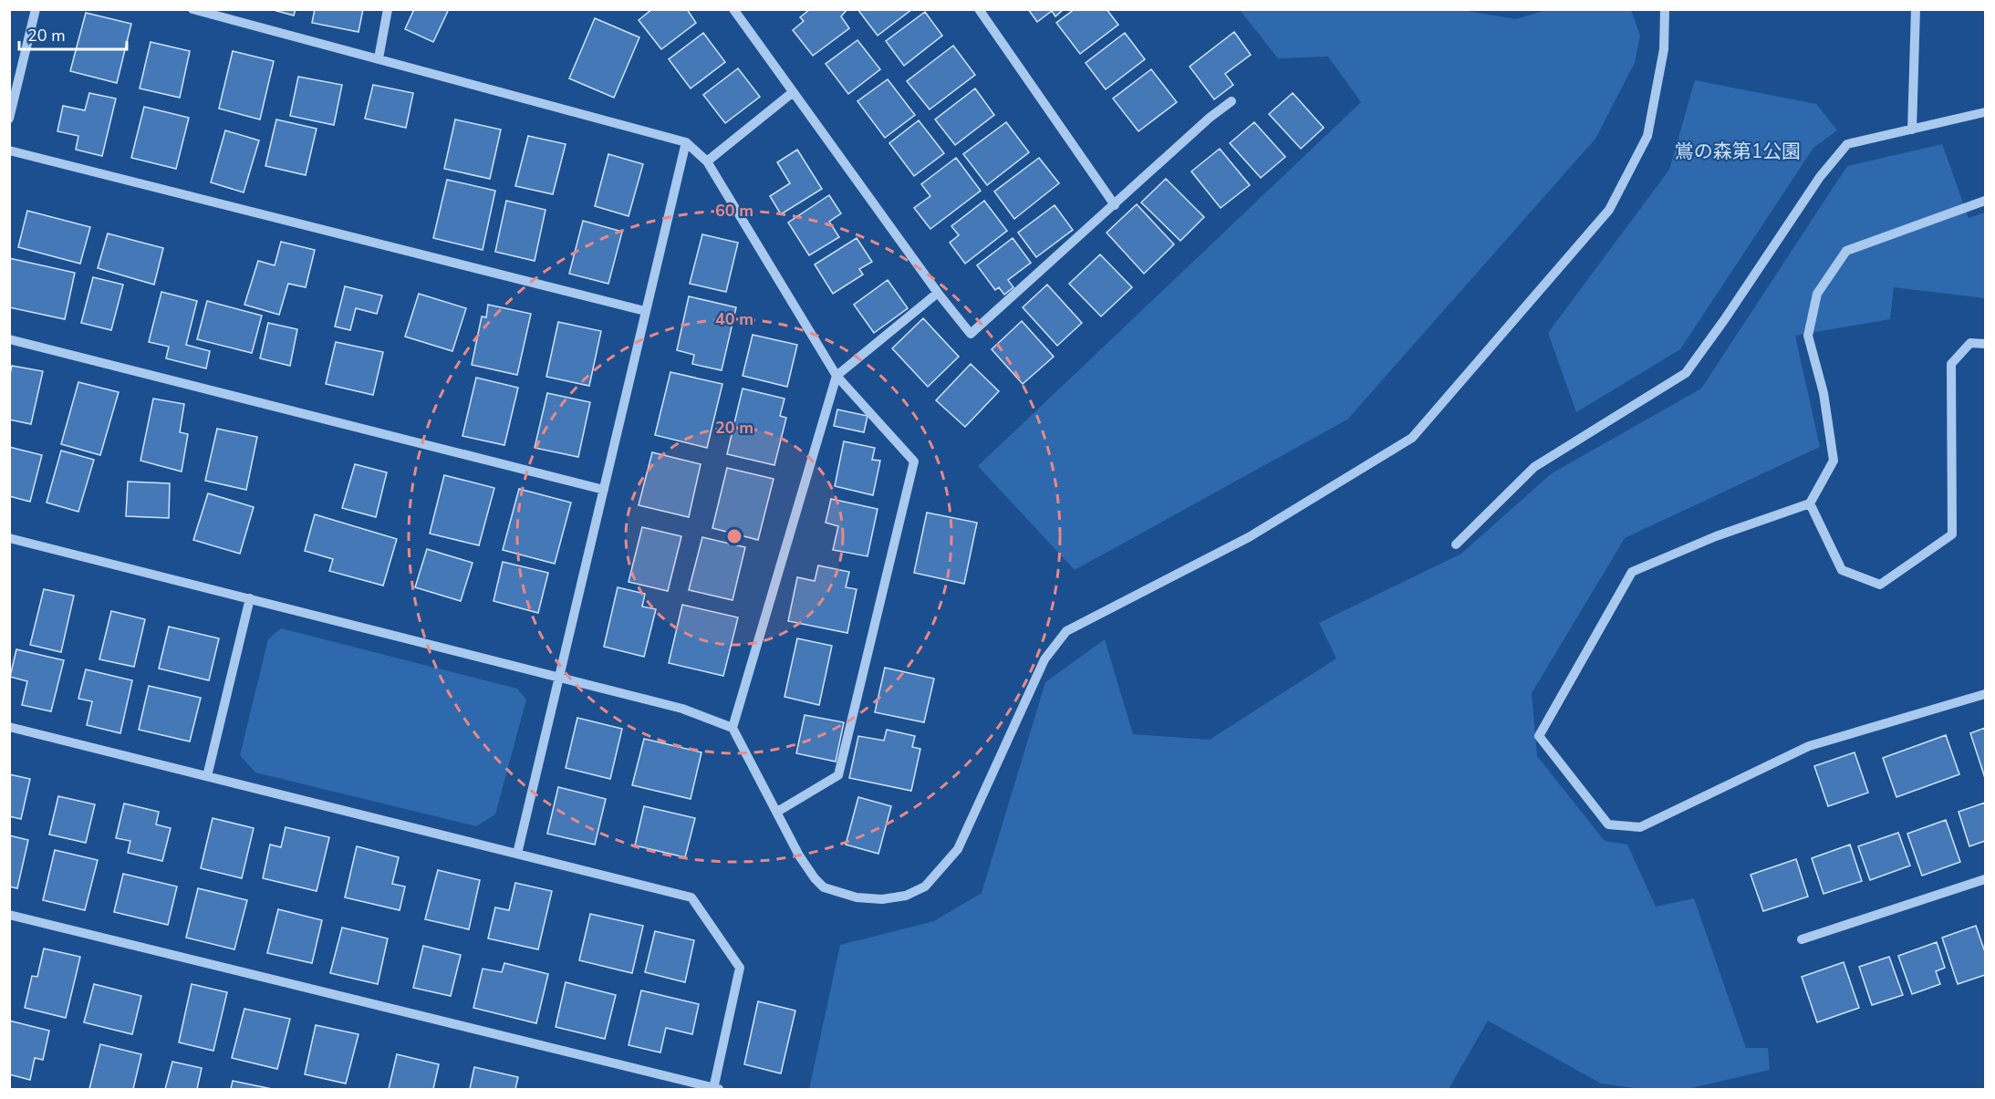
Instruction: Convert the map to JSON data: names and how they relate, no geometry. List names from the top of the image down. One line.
{"parks":["鴬の森第1公園"],"scale_bar":"20 m","rings":["60 m","40 m","20 m"]}
